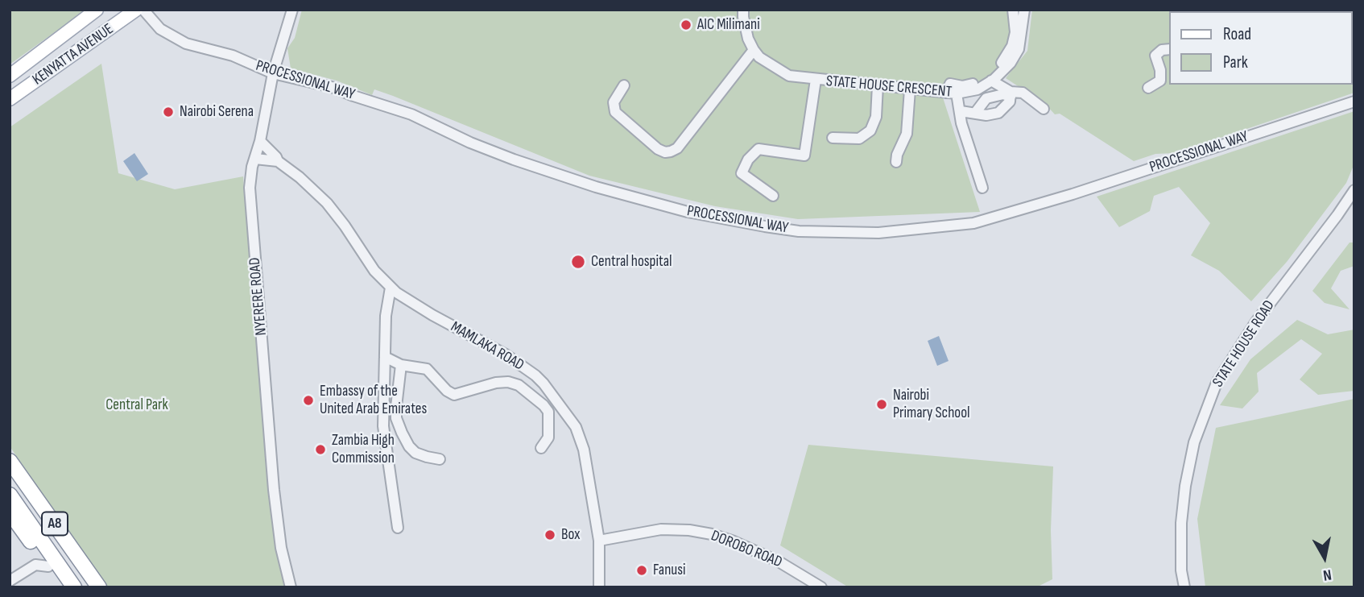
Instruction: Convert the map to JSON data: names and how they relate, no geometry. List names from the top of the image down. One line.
{"streets":{"highway":["A8"],"main road":["KENYATTA AVENUE"],"street":["PROCESSIONAL WAY","STATE HOUSE CRESCENT","NYERERE ROAD","STATE HOUSE ROAD","MAMLAKA ROAD","DOROBO ROAD"]},"crossings":[["PROCESSIONAL WAY","NYERERE ROAD"],["NYERERE ROAD","MAMLAKA ROAD"],["MAMLAKA ROAD","DOROBO ROAD"]],"parks":["Central Park"],"places":["AIC Milimani","Nairobi Serena","Central hospital","Embassy of the United Arab Emirates","Nairobi Primary School","Zambia High Commission","Box","Fanusi"],"legend":["Road","Park"],"north":"bottom"}
